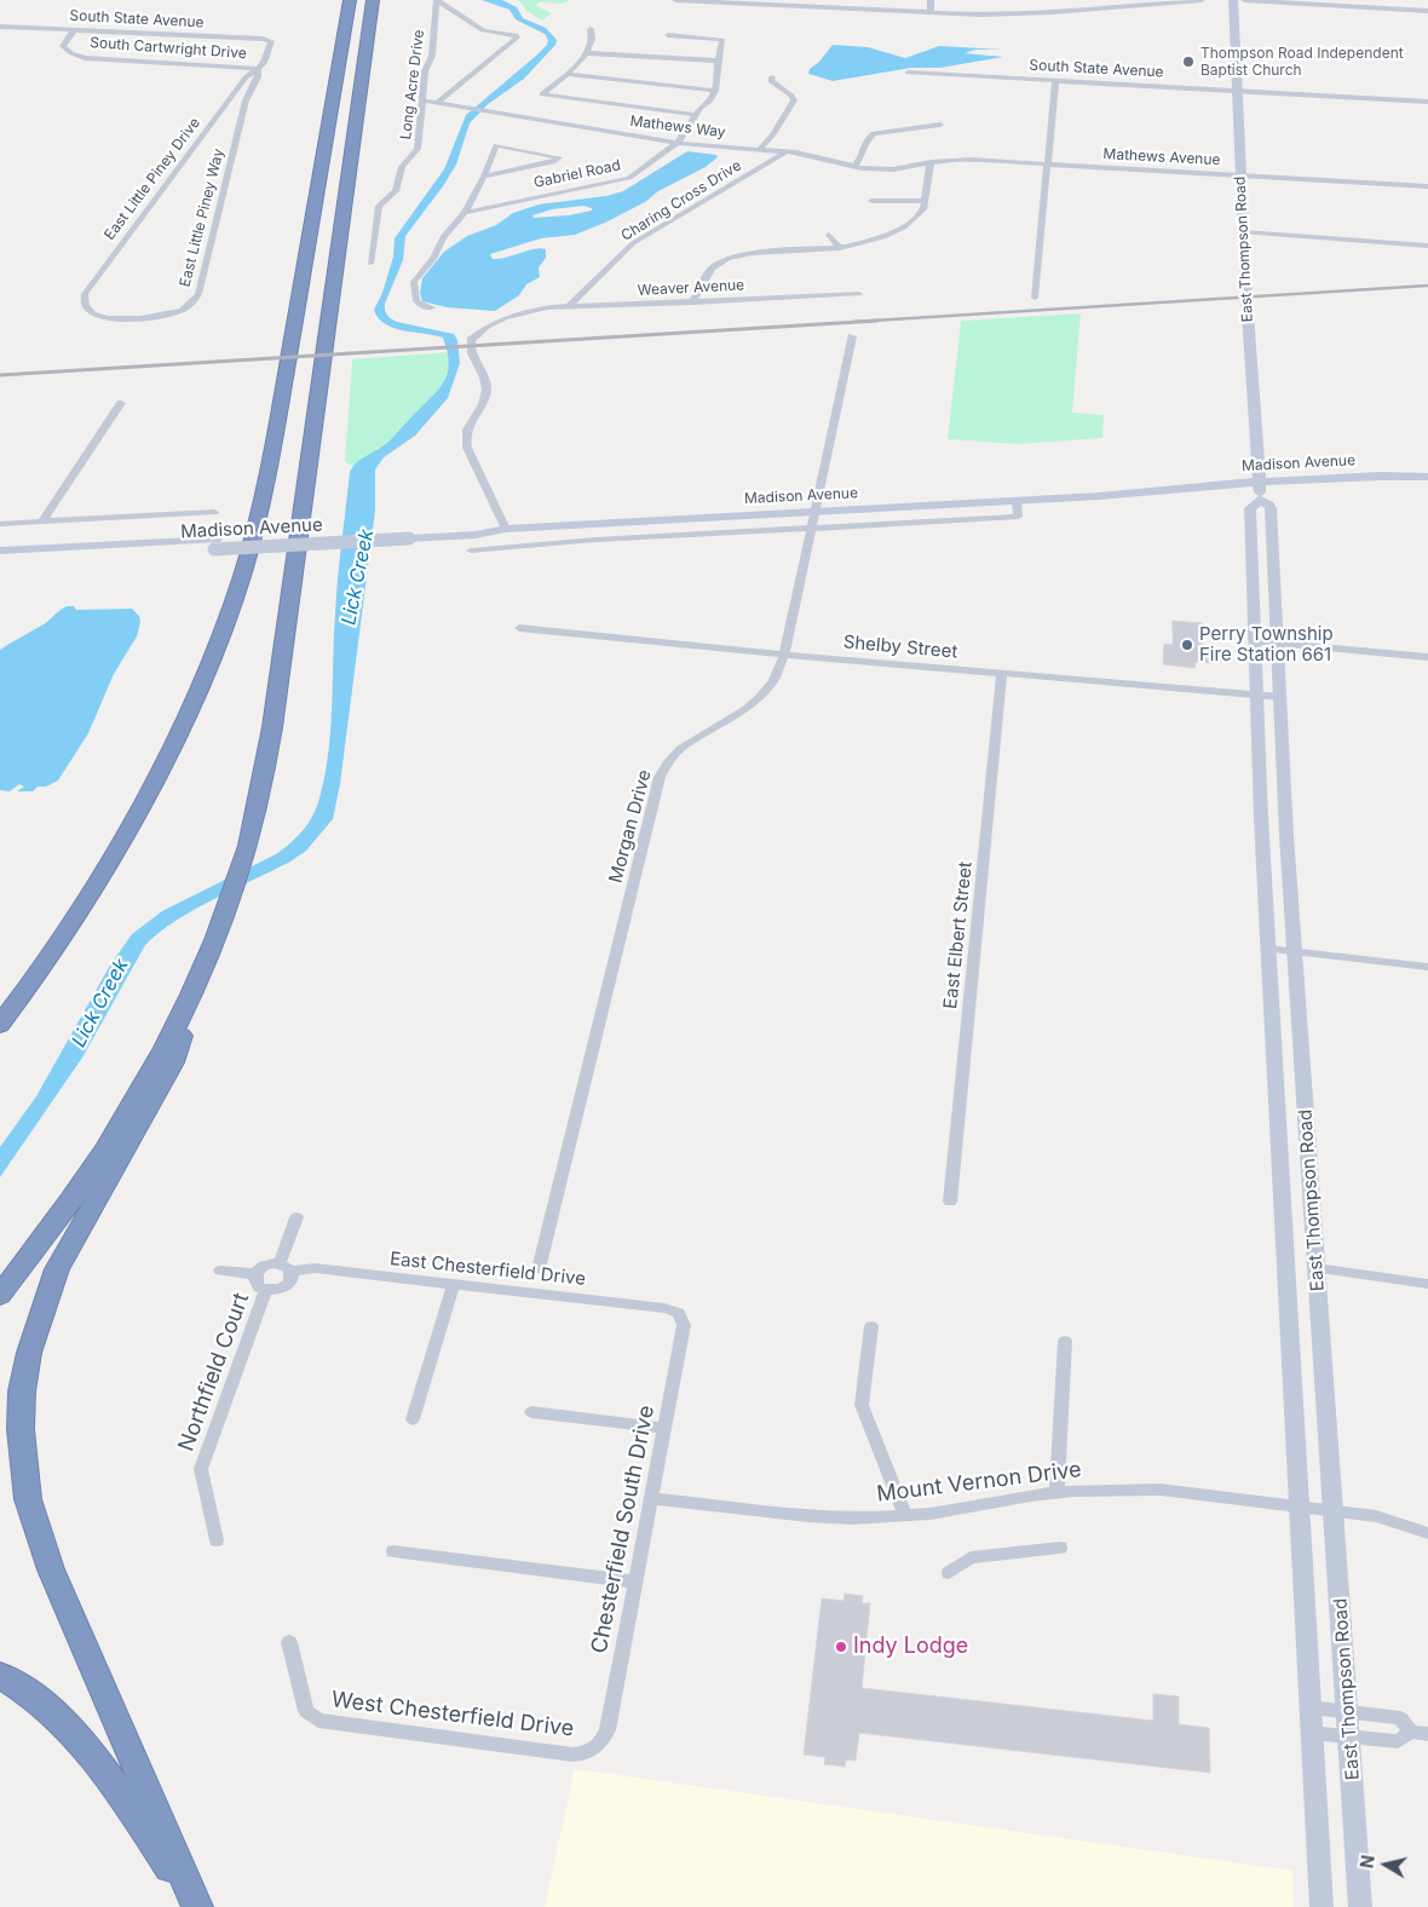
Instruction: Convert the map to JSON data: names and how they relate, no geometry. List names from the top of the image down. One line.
{"streets":{"main road":["East Thompson Road","Madison Avenue"],"street":["South State Avenue","South Cartwright Drive","Long Acre Drive","Mathews Way","Mathews Avenue","Gabriel Road","East Little Piney Drive","Charing Cross Drive","East Little Piney Way","Weaver Avenue","Shelby Street","Morgan Drive","East Elbert Street","East Chesterfield Drive","Northfield Court","Mount Vernon Drive","Chesterfield South Drive","West Chesterfield Drive"]},"crossings":[["South State Avenue","South Cartwright Drive"],["South State Avenue","East Little Piney Way"],["South State Avenue","East Thompson Road"],["South Cartwright Drive","East Little Piney Drive"],["South Cartwright Drive","East Little Piney Way"],["Long Acre Drive","Mathews Way"],["Mathews Way","Mathews Avenue"],["Mathews Way","Gabriel Road"],["Mathews Way","Charing Cross Drive"],["Mathews Avenue","East Thompson Road"],["East Little Piney Drive","East Little Piney Way"],["Charing Cross Drive","Weaver Avenue"],["East Thompson Road","Madison Avenue"],["East Thompson Road","Shelby Street"],["East Thompson Road","Mount Vernon Drive"],["Weaver Avenue","Madison Avenue"],["Madison Avenue","Morgan Drive"],["Shelby Street","Morgan Drive"],["Shelby Street","East Elbert Street"],["East Chesterfield Drive","Northfield Court"],["East Chesterfield Drive","Chesterfield South Drive"],["Mount Vernon Drive","Chesterfield South Drive"],["Chesterfield South Drive","West Chesterfield Drive"]],"water":["Lick Creek"],"places":["Thompson Road Independent Baptist Church","Perry Township Fire Station 661","Indy Lodge"],"north":"left"}
